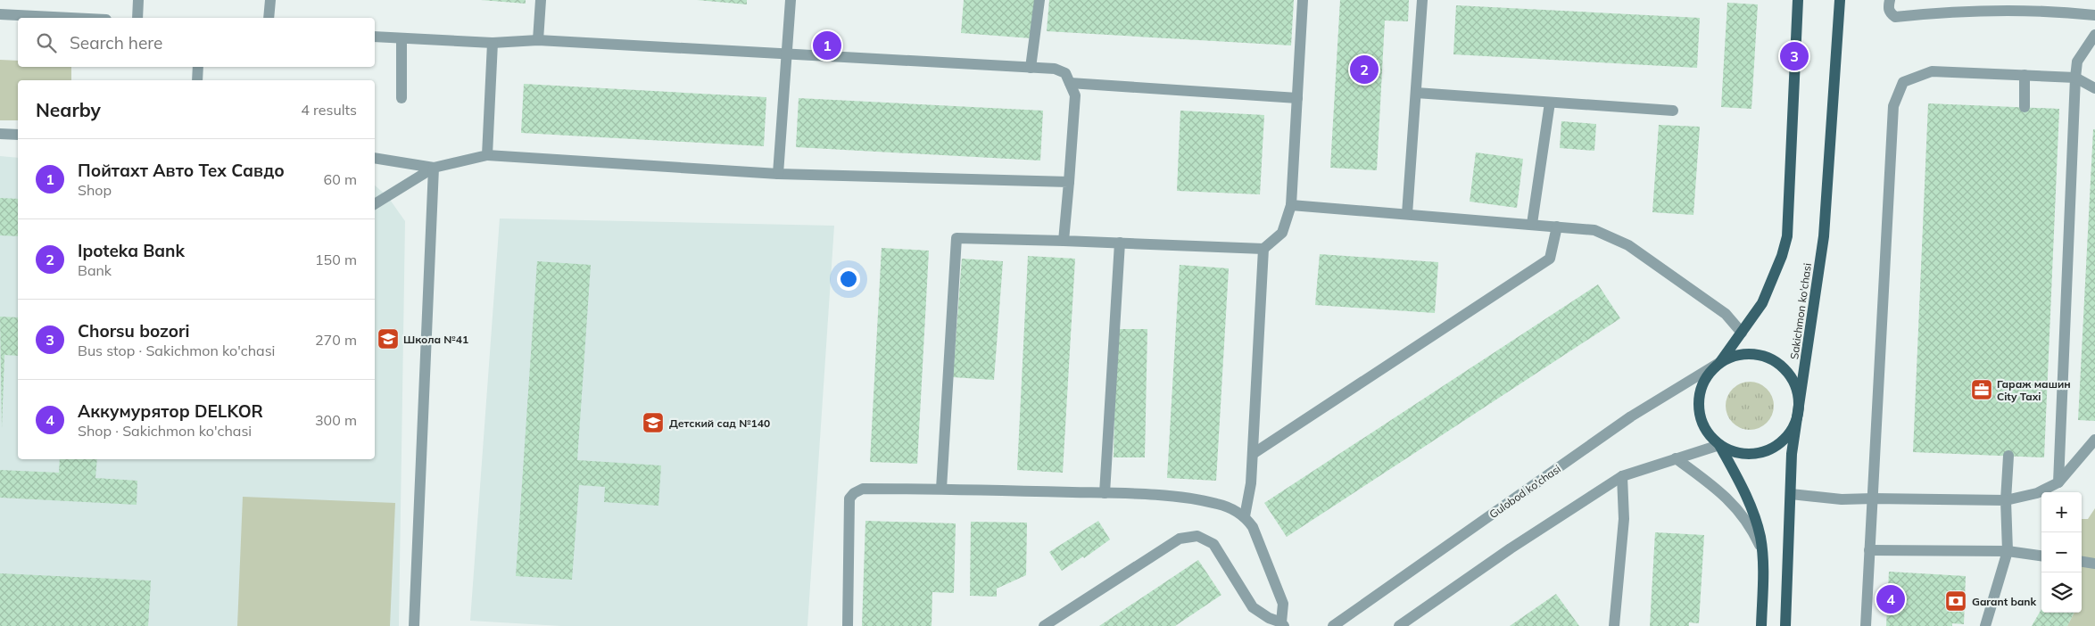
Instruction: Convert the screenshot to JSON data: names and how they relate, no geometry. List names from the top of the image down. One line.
{"streets":{"main road":["Sakichmon ko'chasi"],"street":["Gulobod ko'chasi"]},"crossings":[["Sakichmon ko'chasi","Gulobod ko'chasi"]],"places":{"school or university":["Школа №41","Детский сад №140"],"office":["Гараж машин City Taxi"],"bank":["Garant bank"]},"page":{"search":"Search here","pins":["1","3","2","4"],"heading":["Nearby","4 results"],"list":[{"mark":"1","name":"Пойтахт Авто Тех Савдо","note":"Shop","value":"60 m"},{"mark":"2","name":"Ipoteka Bank","note":"Bank","value":"150 m"},{"mark":"3","name":"Chorsu bozori","note":"Bus stop · Sakichmon ko'chasi","value":"270 m"},{"mark":"4","name":"Аккумурятор DELKOR","note":"Shop · Sakichmon ko'chasi","value":"300 m"}],"map_buttons":["+","−"]}}
